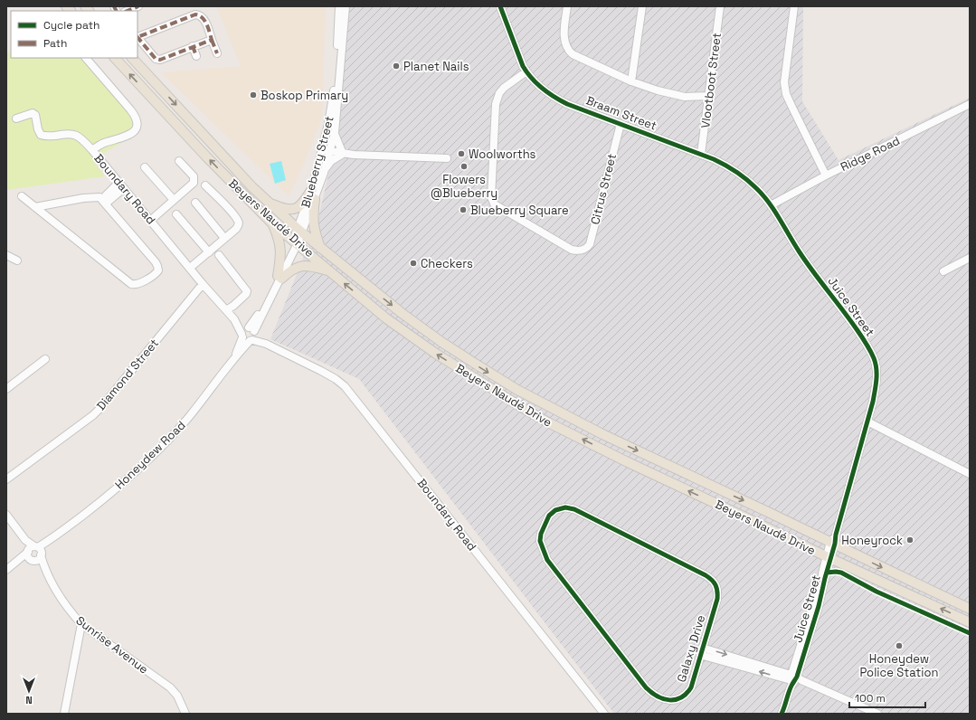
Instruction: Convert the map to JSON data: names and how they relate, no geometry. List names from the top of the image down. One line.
{"streets":{"main road":["Beyers Naudé Drive"],"street":["Vlootboot Street","Braam Street","Ridge Road","Blueberry Street","Boundary Road","Citrus Street","Juice Street","Diamond Street","Honeydew Road","Sunrise Avenue","Galaxy Drive"]},"crossings":[["Vlootboot Street","Braam Street"],["Braam Street","Ridge Road"],["Braam Street","Citrus Street"],["Braam Street","Juice Street"],["Ridge Road","Juice Street"],["Blueberry Street","Beyers Naudé Drive"],["Blueberry Street","Honeydew Road"],["Boundary Road","Diamond Street"],["Boundary Road","Honeydew Road"],["Beyers Naudé Drive","Juice Street"],["Beyers Naudé Drive","Honeydew Road"],["Juice Street","Galaxy Drive"],["Honeydew Road","Sunrise Avenue"]],"places":["Planet Nails","Boskop Primary","Woolworths","Flowers @Blueberry","Blueberry Square","Checkers","Honeyrock","Honeydew Police Station"],"legend":["Cycle path","Path"],"scale_bar":"100 m","north":"bottom"}
